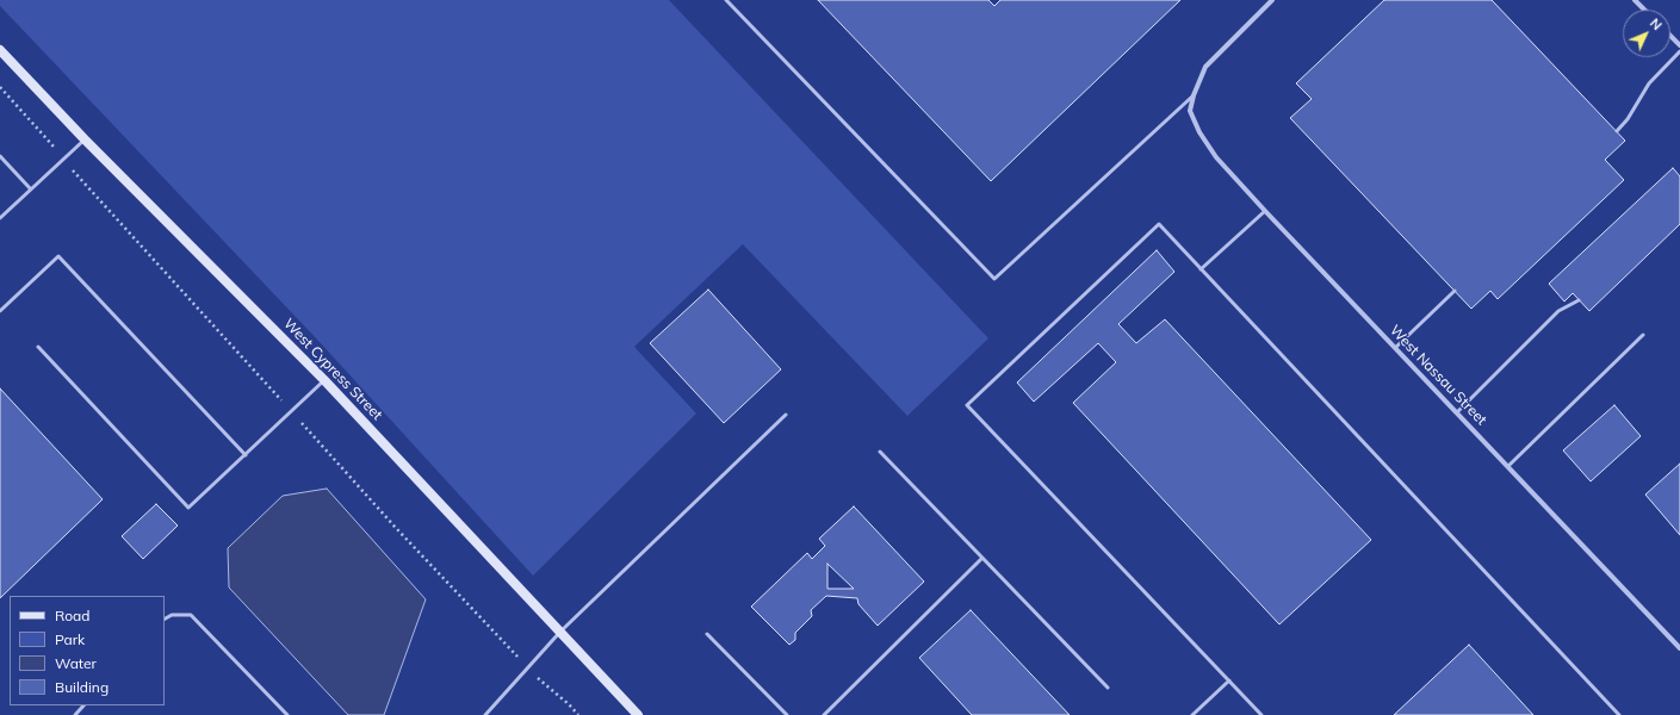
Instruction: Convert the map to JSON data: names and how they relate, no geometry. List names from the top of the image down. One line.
{"streets":{"street":["West Cypress Street","West Nassau Street"]},"legend":["Road","Park","Water","Building"],"north":"top right"}
